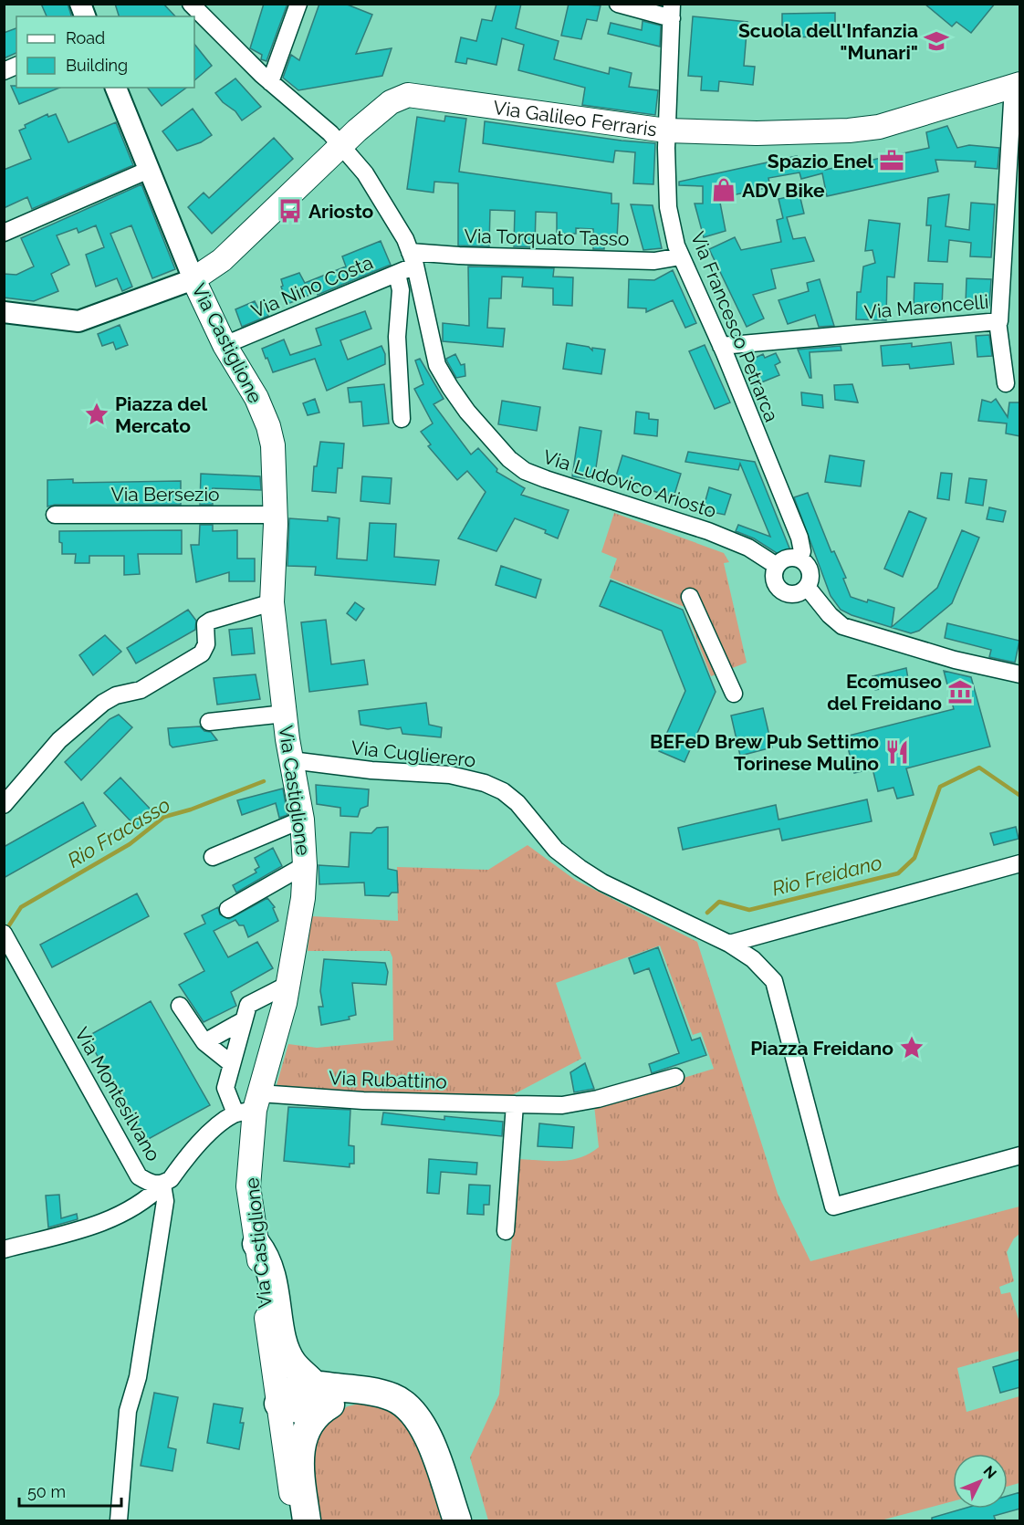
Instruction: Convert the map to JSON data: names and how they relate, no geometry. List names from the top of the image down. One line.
{"streets":{"main road":["Via Galileo Ferraris","Via Castiglione"],"street":["Via Torquato Tasso","Via Nino Costa","Via Maroncelli","Via Francesco Petrarca","Via Ludovico Ariosto","Via Bersezio","Via Cuglierero","Via Rubattino","Via Montesilvano"]},"crossings":[["Via Galileo Ferraris","Via Maroncelli"],["Via Galileo Ferraris","Via Francesco Petrarca"],["Via Galileo Ferraris","Via Castiglione"],["Via Galileo Ferraris","Via Ludovico Ariosto"],["Via Torquato Tasso","Via Nino Costa"],["Via Torquato Tasso","Via Francesco Petrarca"],["Via Torquato Tasso","Via Ludovico Ariosto"],["Via Nino Costa","Via Castiglione"],["Via Nino Costa","Via Ludovico Ariosto"],["Via Maroncelli","Via Francesco Petrarca"],["Via Francesco Petrarca","Via Ludovico Ariosto"],["Via Castiglione","Via Bersezio"],["Via Castiglione","Via Cuglierero"],["Via Castiglione","Via Rubattino"],["Via Castiglione","Via Montesilvano"],["Via Rubattino","Via Montesilvano"]],"water":["Rio Fracasso","Rio Freidano"],"places":{"school or university":["Scuola dell'Infanzia \"Munari\""],"office":["Spazio Enel"],"shop":["ADV Bike"],"bus stop":["Ariosto"],"place":["Piazza del Mercato","Piazza Freidano"],"museum":["Ecomuseo del Freidano"],"restaurant":["BEFeD Brew Pub Settimo Torinese Mulino"]},"legend":["Road","Building"],"scale_bar":"50 m","north":"top right"}
